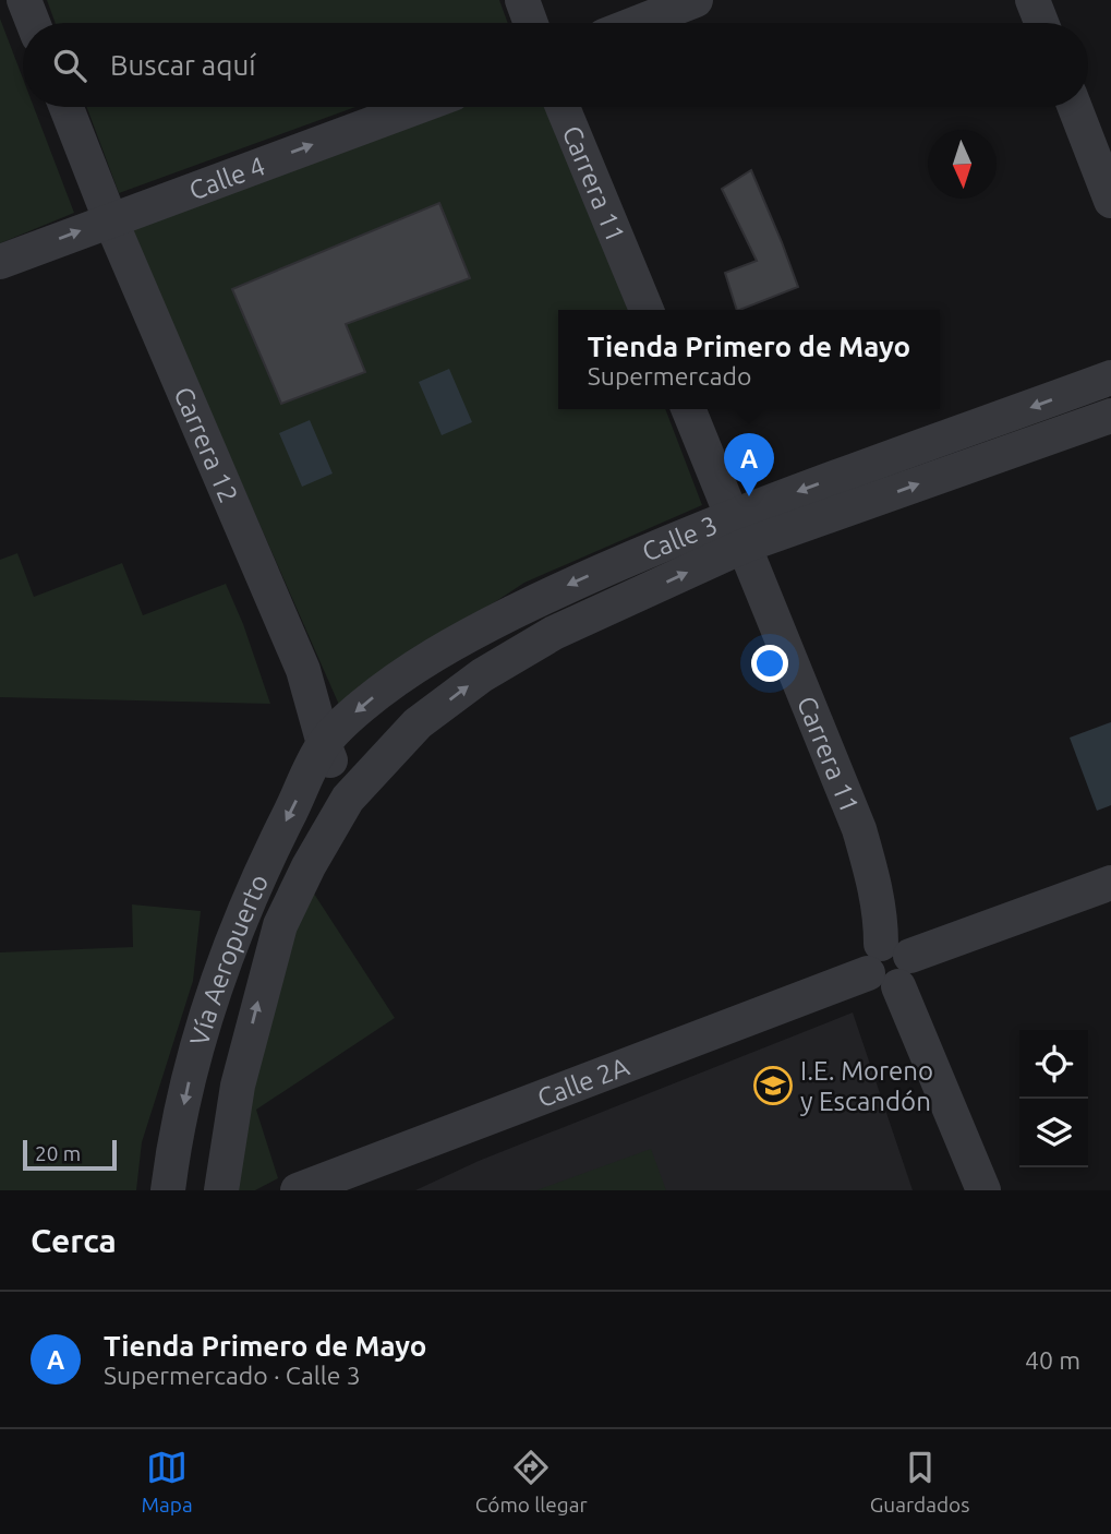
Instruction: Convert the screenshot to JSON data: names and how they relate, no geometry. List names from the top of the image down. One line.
{"streets":{"street":["Calle 4","Carrera 11","Carrera 12","Calle 3","Vía Aeropuerto","Calle 2A"]},"crossings":[["Calle 4","Carrera 12"],["Carrera 11","Calle 3"],["Carrera 11","Calle 2A"],["Carrera 12","Calle 3"],["Carrera 12","Vía Aeropuerto"],["Calle 3","Vía Aeropuerto"]],"one_way":["Calle 4"],"places":{"school or university":["I.E. Moreno y Escandón"]},"scale_bar":"20 m","north":"bottom","page":{"search":"Buscar aquí","popup":["Tienda Primero de Mayo","Supermercado"],"pins":"A","scale":"20 m","heading":"Cerca","list":[{"mark":"A","name":"Tienda Primero de Mayo","note":"Supermercado · Calle 3","value":"40 m"}],"nav":["Mapa","Cómo llegar","Guardados"]}}
